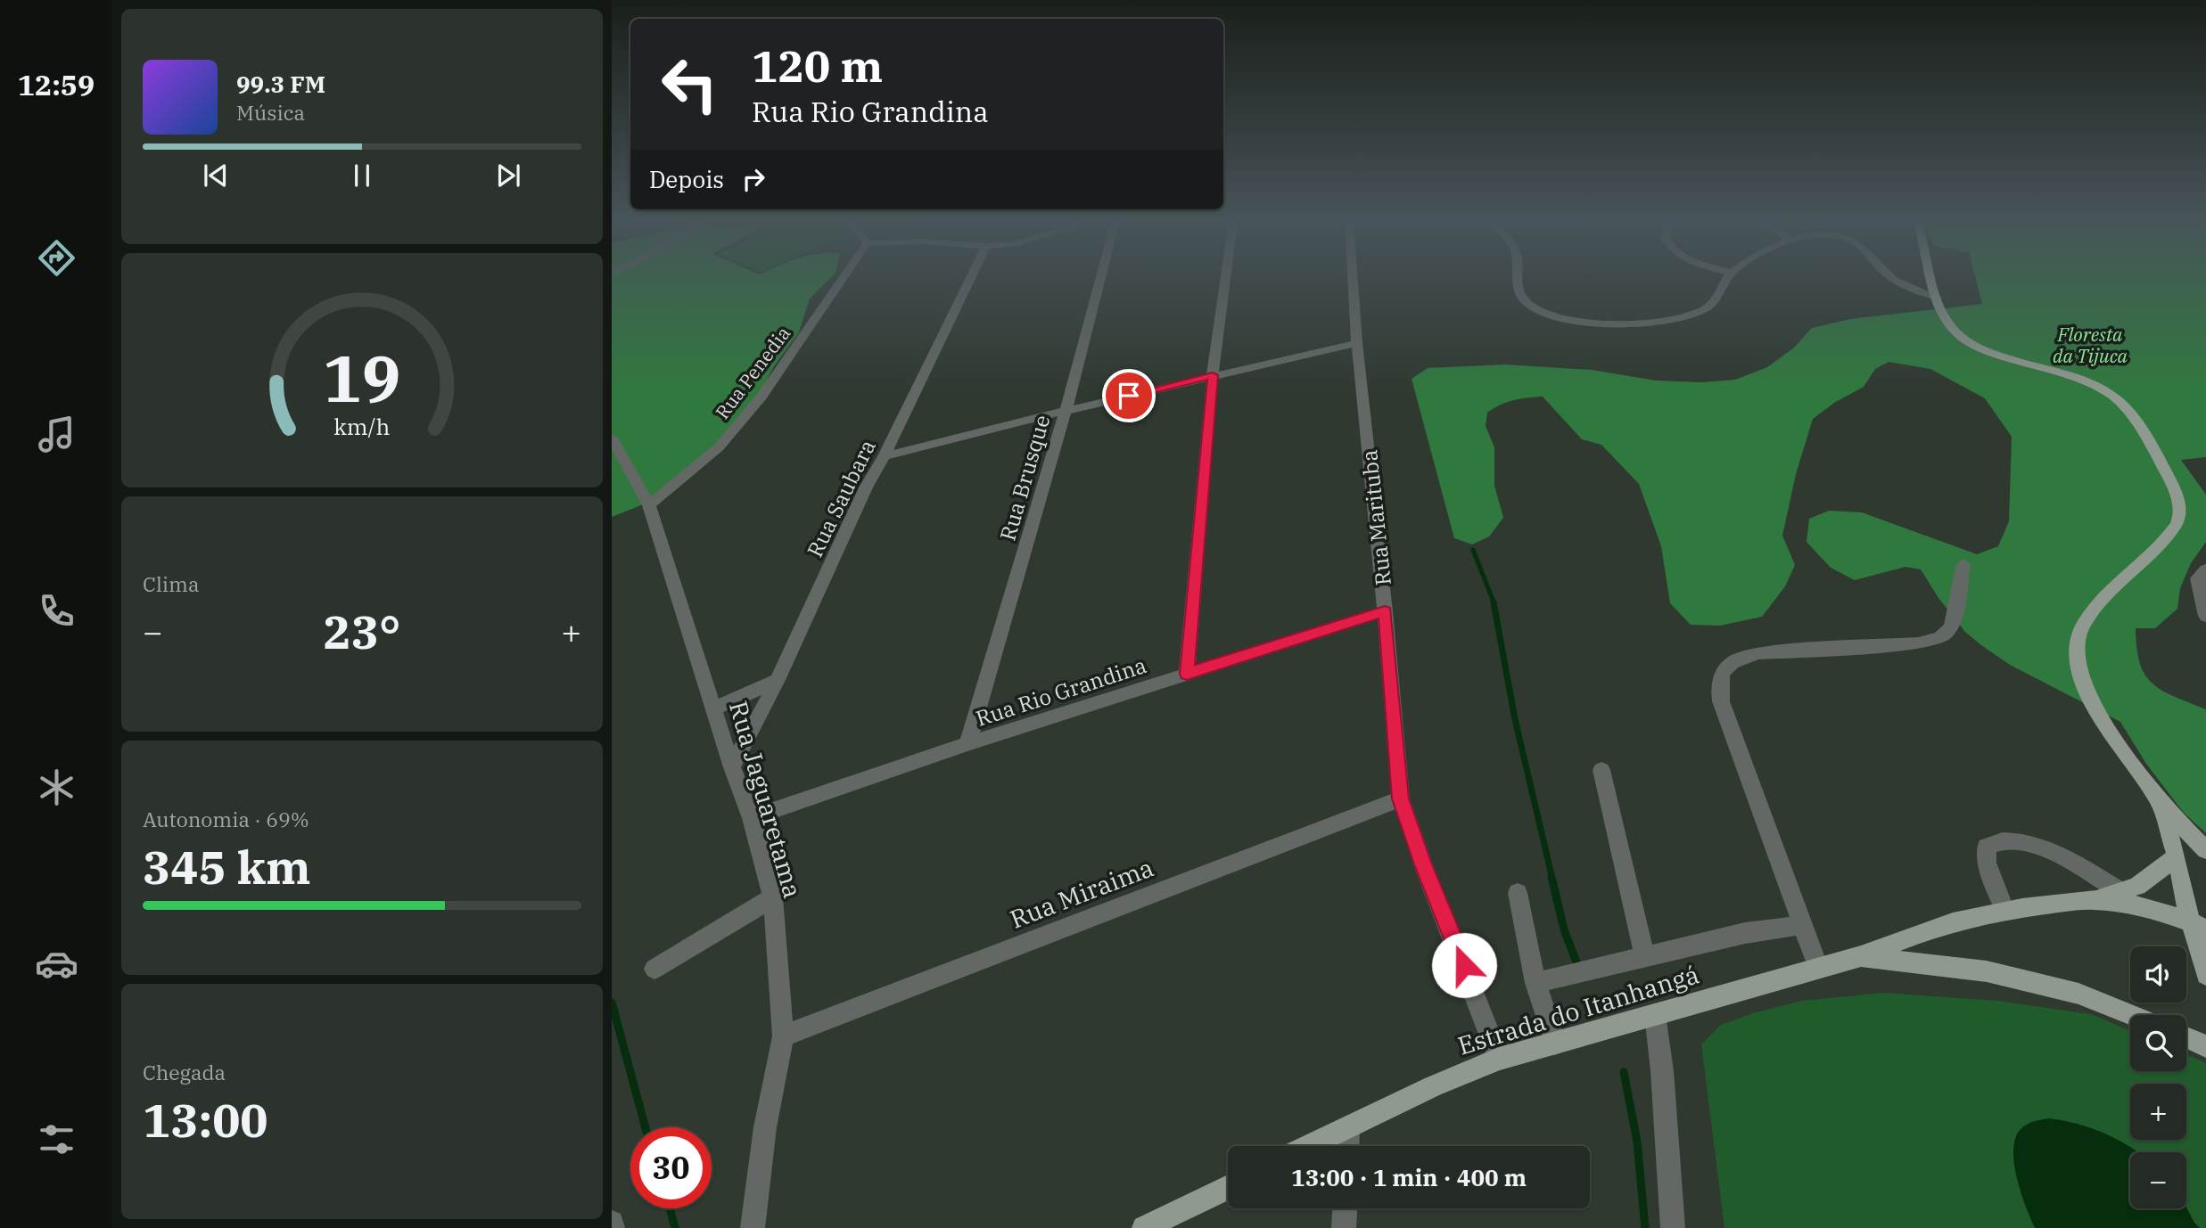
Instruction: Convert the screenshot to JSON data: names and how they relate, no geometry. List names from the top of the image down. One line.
{"streets":{"main road":["Estrada do Itanhangá"],"street":["Rua Penedia","Rua Brusque","Rua Saubara","Rua Marituba","Rua Rio Grandina","Rua Jaguaretama","Rua Miraima"]},"crossings":[["Rua Penedia","Rua Jaguaretama"],["Rua Brusque","Rua Rio Grandina"],["Rua Saubara","Rua Jaguaretama"],["Rua Marituba","Rua Rio Grandina"],["Rua Marituba","Rua Miraima"],["Rua Marituba","Estrada do Itanhangá"],["Rua Rio Grandina","Rua Jaguaretama"],["Rua Jaguaretama","Rua Miraima"]],"parks":["Floresta da Tijuca"],"page":{"tabs":"12:59","turn":["120 m","Rua Rio Grandina"],"song":["99.3 FM","Música"],"then":"Depois","tile":["Clima",["Autonomia · 69%","345 km"],["Chegada","13:00"]],"heat":["−","23°","+"],"map_buttons":["+","−"],"limit":"30","trip":"13:00 · 1 min · 400 m","gauge":["19","km/h"]}}
